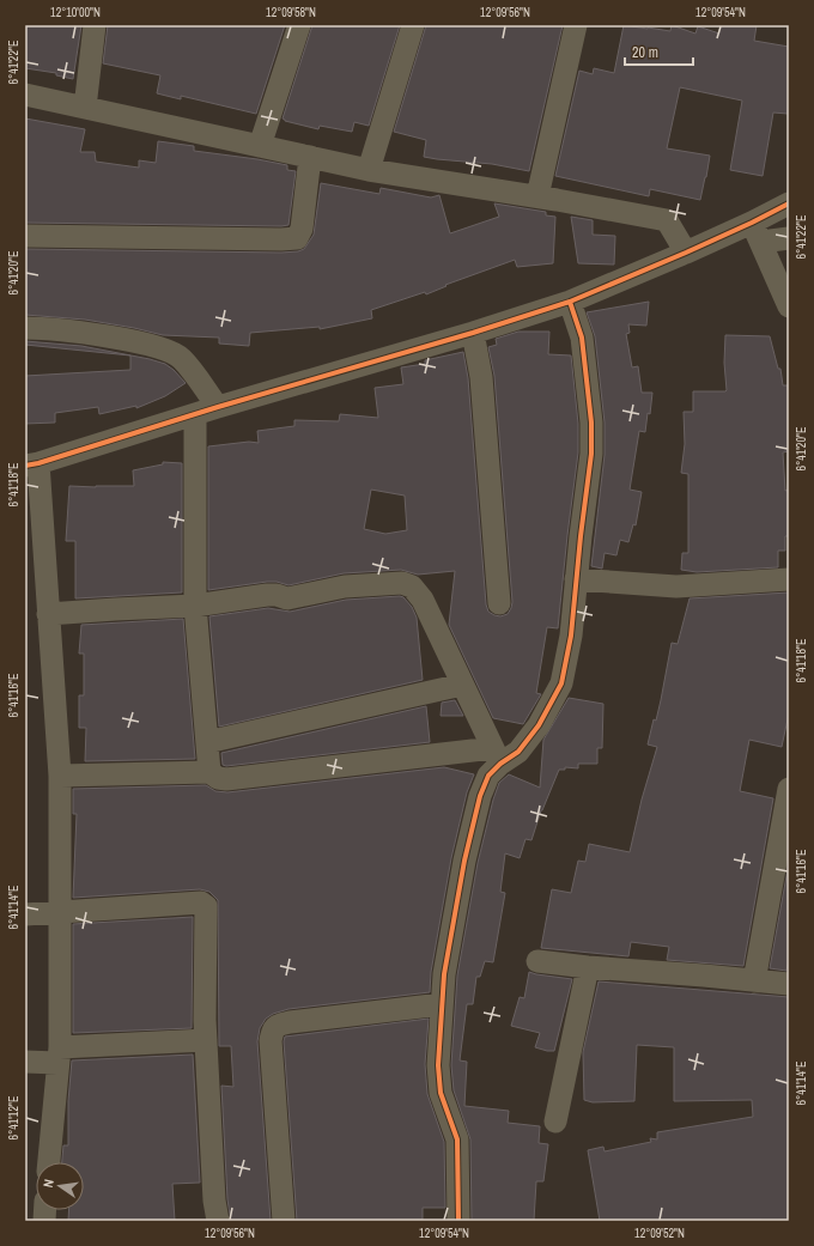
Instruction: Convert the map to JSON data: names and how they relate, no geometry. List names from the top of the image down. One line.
{"scale_bar":"20 m","north":"left","coordinates":["12°10'00\"N","12°09'58\"N","12°09'56\"N","12°09'54\"N","6°41'22\"E","6°41'20\"E","6°41'18\"E","6°41'16\"E","6°41'14\"E","6°41'12\"E","12°09'52\"N"]}
